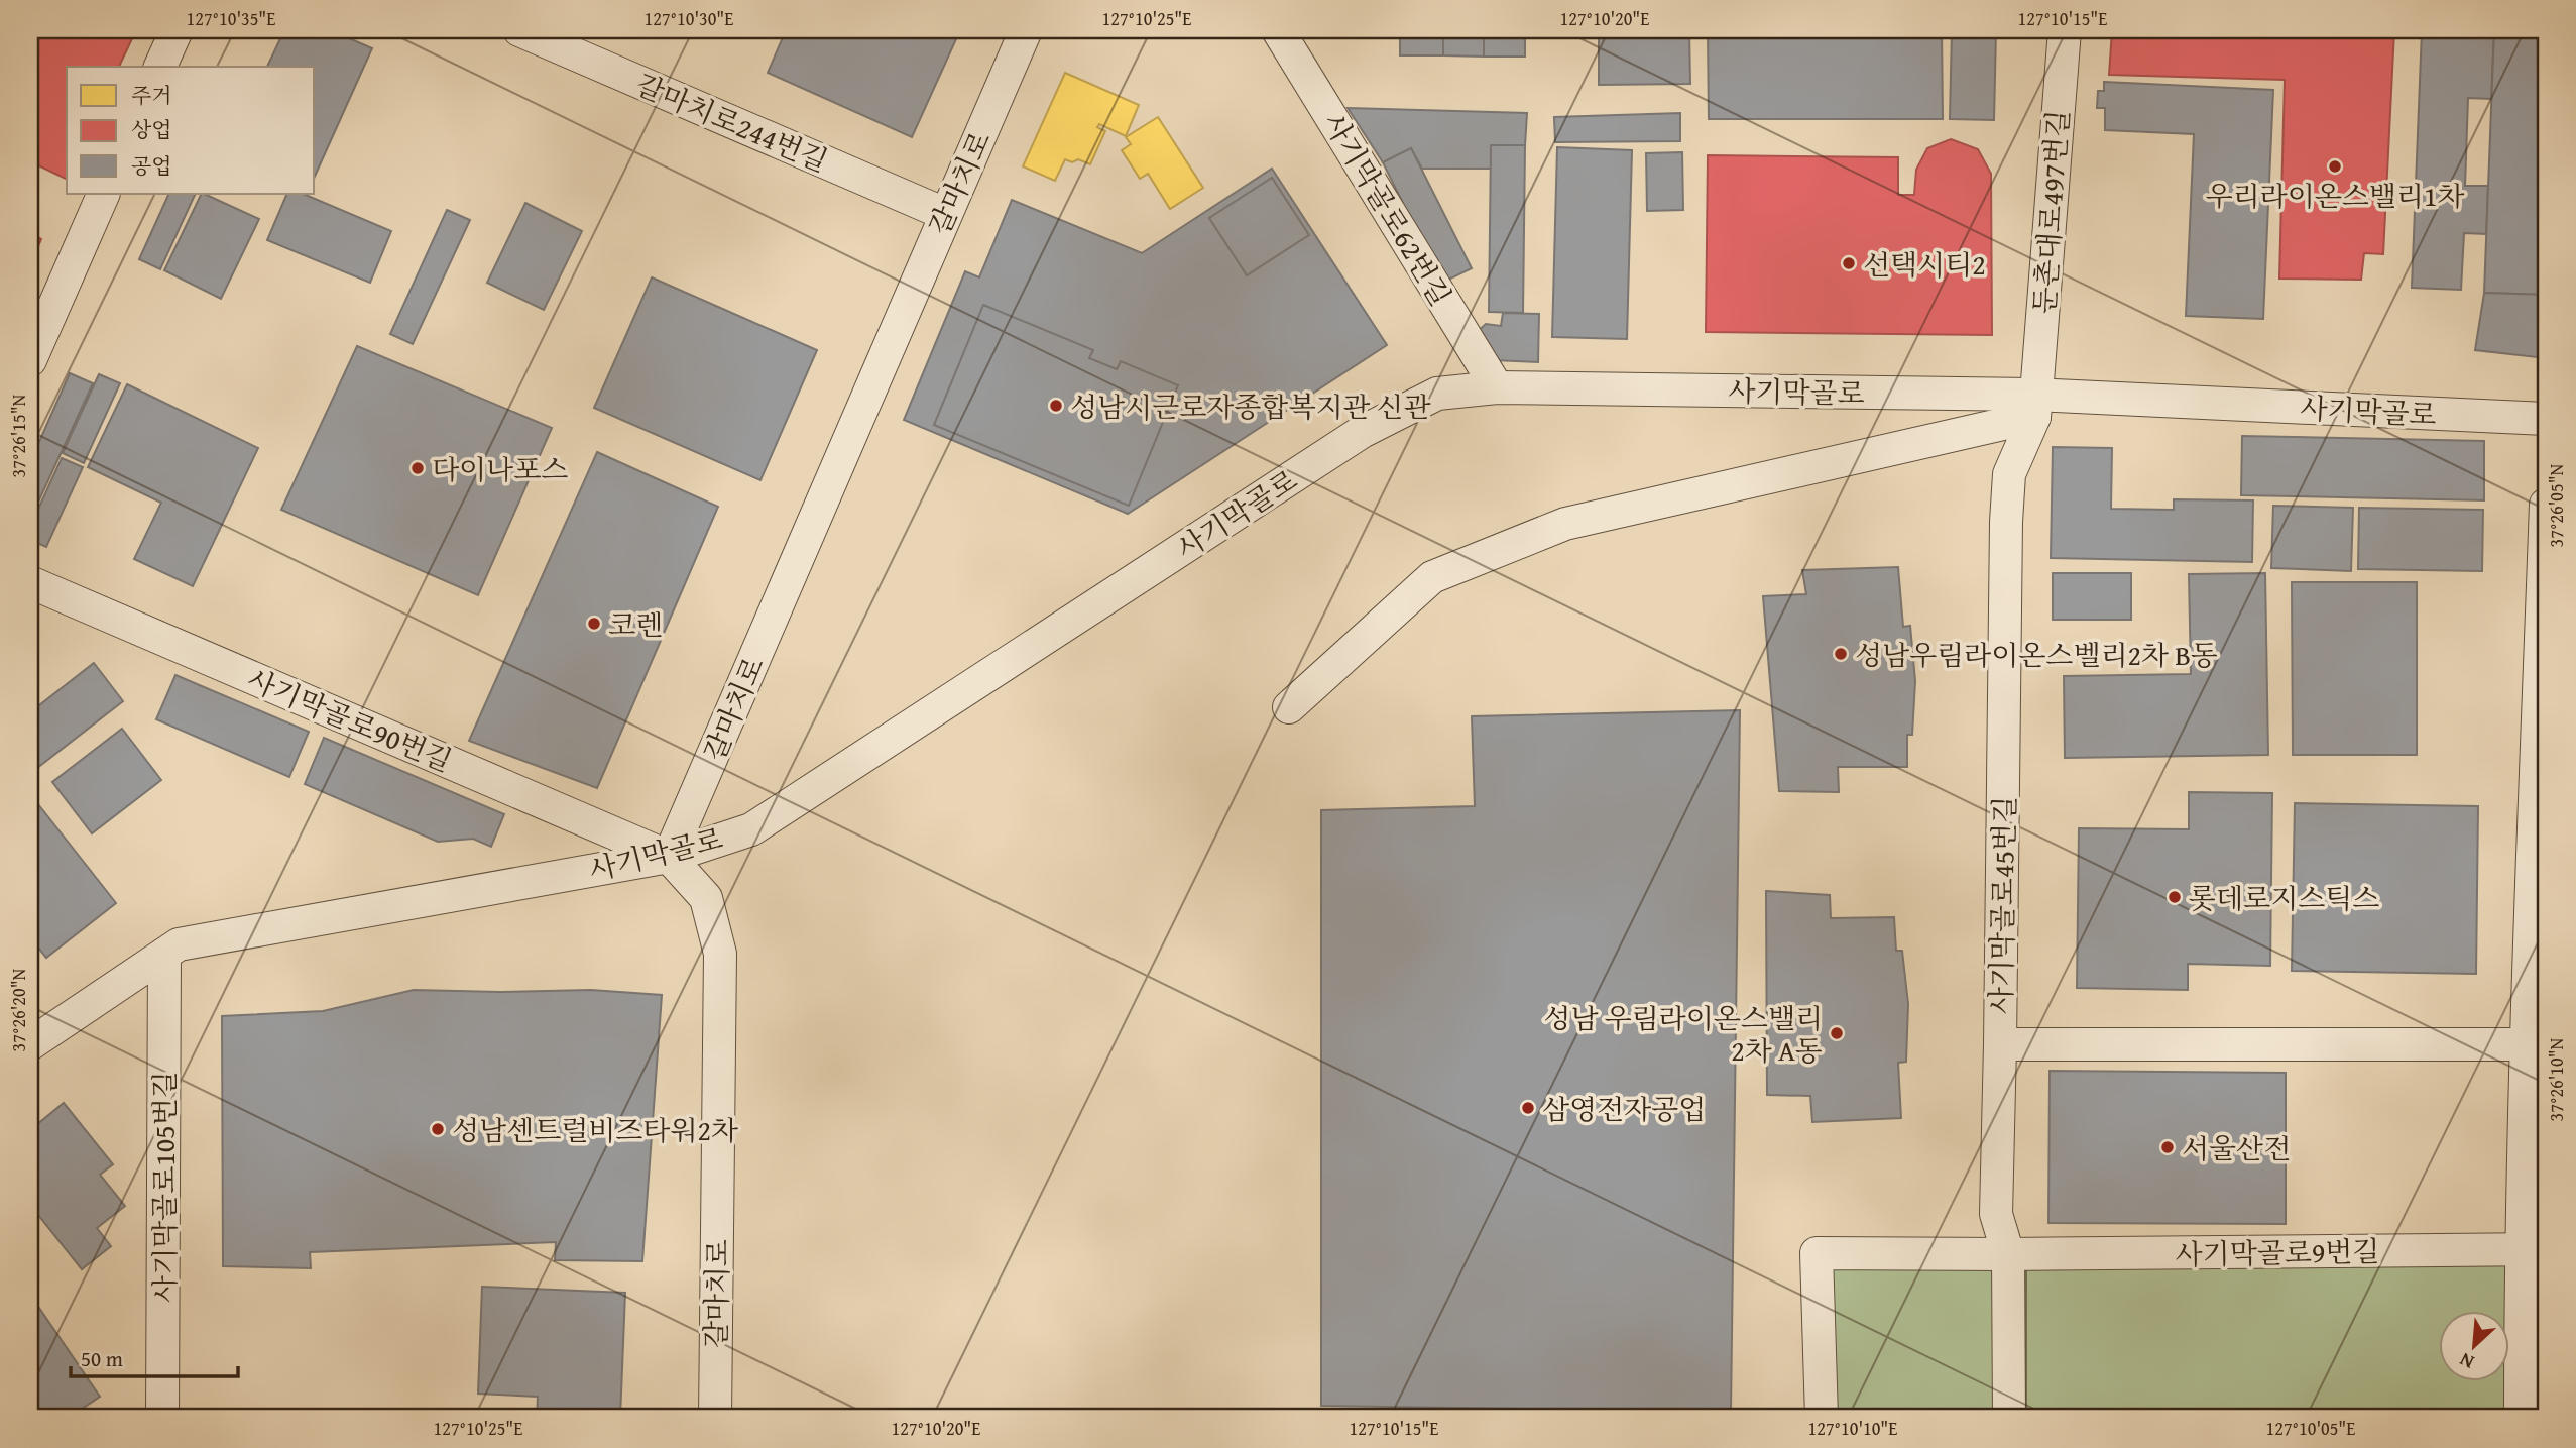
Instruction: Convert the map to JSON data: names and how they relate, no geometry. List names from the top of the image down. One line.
{"streets":{"street":["갈마치로244번길","갈마치로","사기막골로62번길","둔촌대로497번길","사기막골로","사기막골로90번길","사기막골로45번길","사기막골로105번길","사기막골로9번길"]},"crossings":[["갈마치로244번길","갈마치로"],["갈마치로","사기막골로"],["갈마치로","사기막골로90번길"],["사기막골로62번길","사기막골로"],["둔촌대로497번길","사기막골로"],["둔촌대로497번길","사기막골로45번길"],["사기막골로","사기막골로90번길"],["사기막골로","사기막골로45번길"],["사기막골로","사기막골로105번길"],["사기막골로45번길","사기막골로9번길"]],"places":["우리라이온스밸리1차","선택시티2","성남시근로자종합복지관 신관","다이나포스","코렌","성남우림라이온스벨리2차 B동","롯데로지스틱스","성남 우림라이온스밸리 2차 A동","삼영전자공업","성남센트럴비즈타워2차","서울산전"],"legend":["주거","상업","공업"],"scale_bar":"50 m","north":"bottom left","coordinates":["127°10'35\"E","127°10'30\"E","127°10'25\"E","127°10'20\"E","127°10'15\"E","37°26'15\"N","37°26'05\"N","37°26'20\"N","37°26'10\"N","127°10'10\"E","127°10'05\"E"]}
